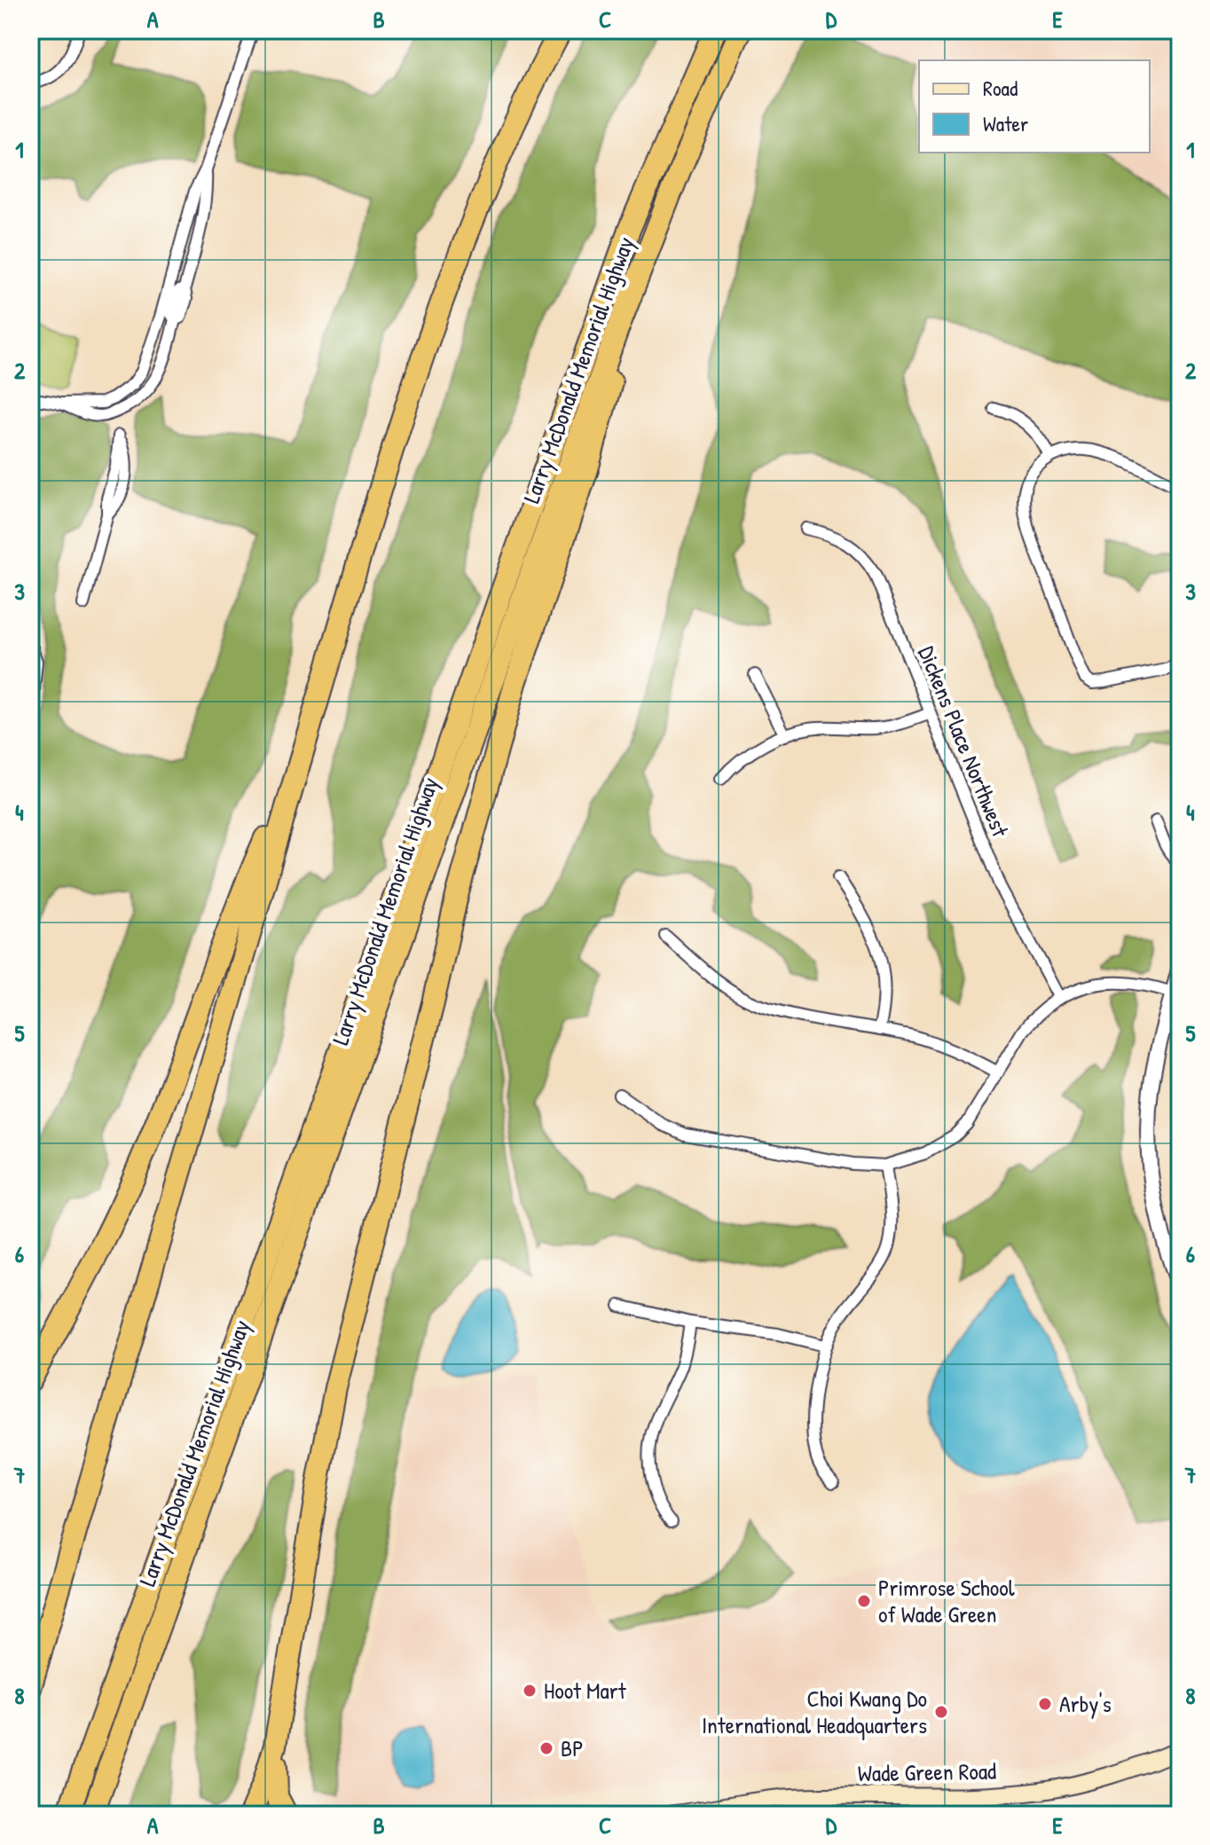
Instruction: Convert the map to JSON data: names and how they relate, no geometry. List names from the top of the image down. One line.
{"streets":{"highway":["Larry McDonald Memorial Highway"],"main road":["Wade Green Road"],"street":["Dickens Place Northwest"]},"places":["Primrose School of Wade Green","Hoot Mart","Arby's","Choi Kwang Do International Headquarters","BP"],"legend":["Road","Water"],"grid":{"columns":["A","B","C","D","E"],"rows":["1","2","3","4","5","6","7","8"]}}
